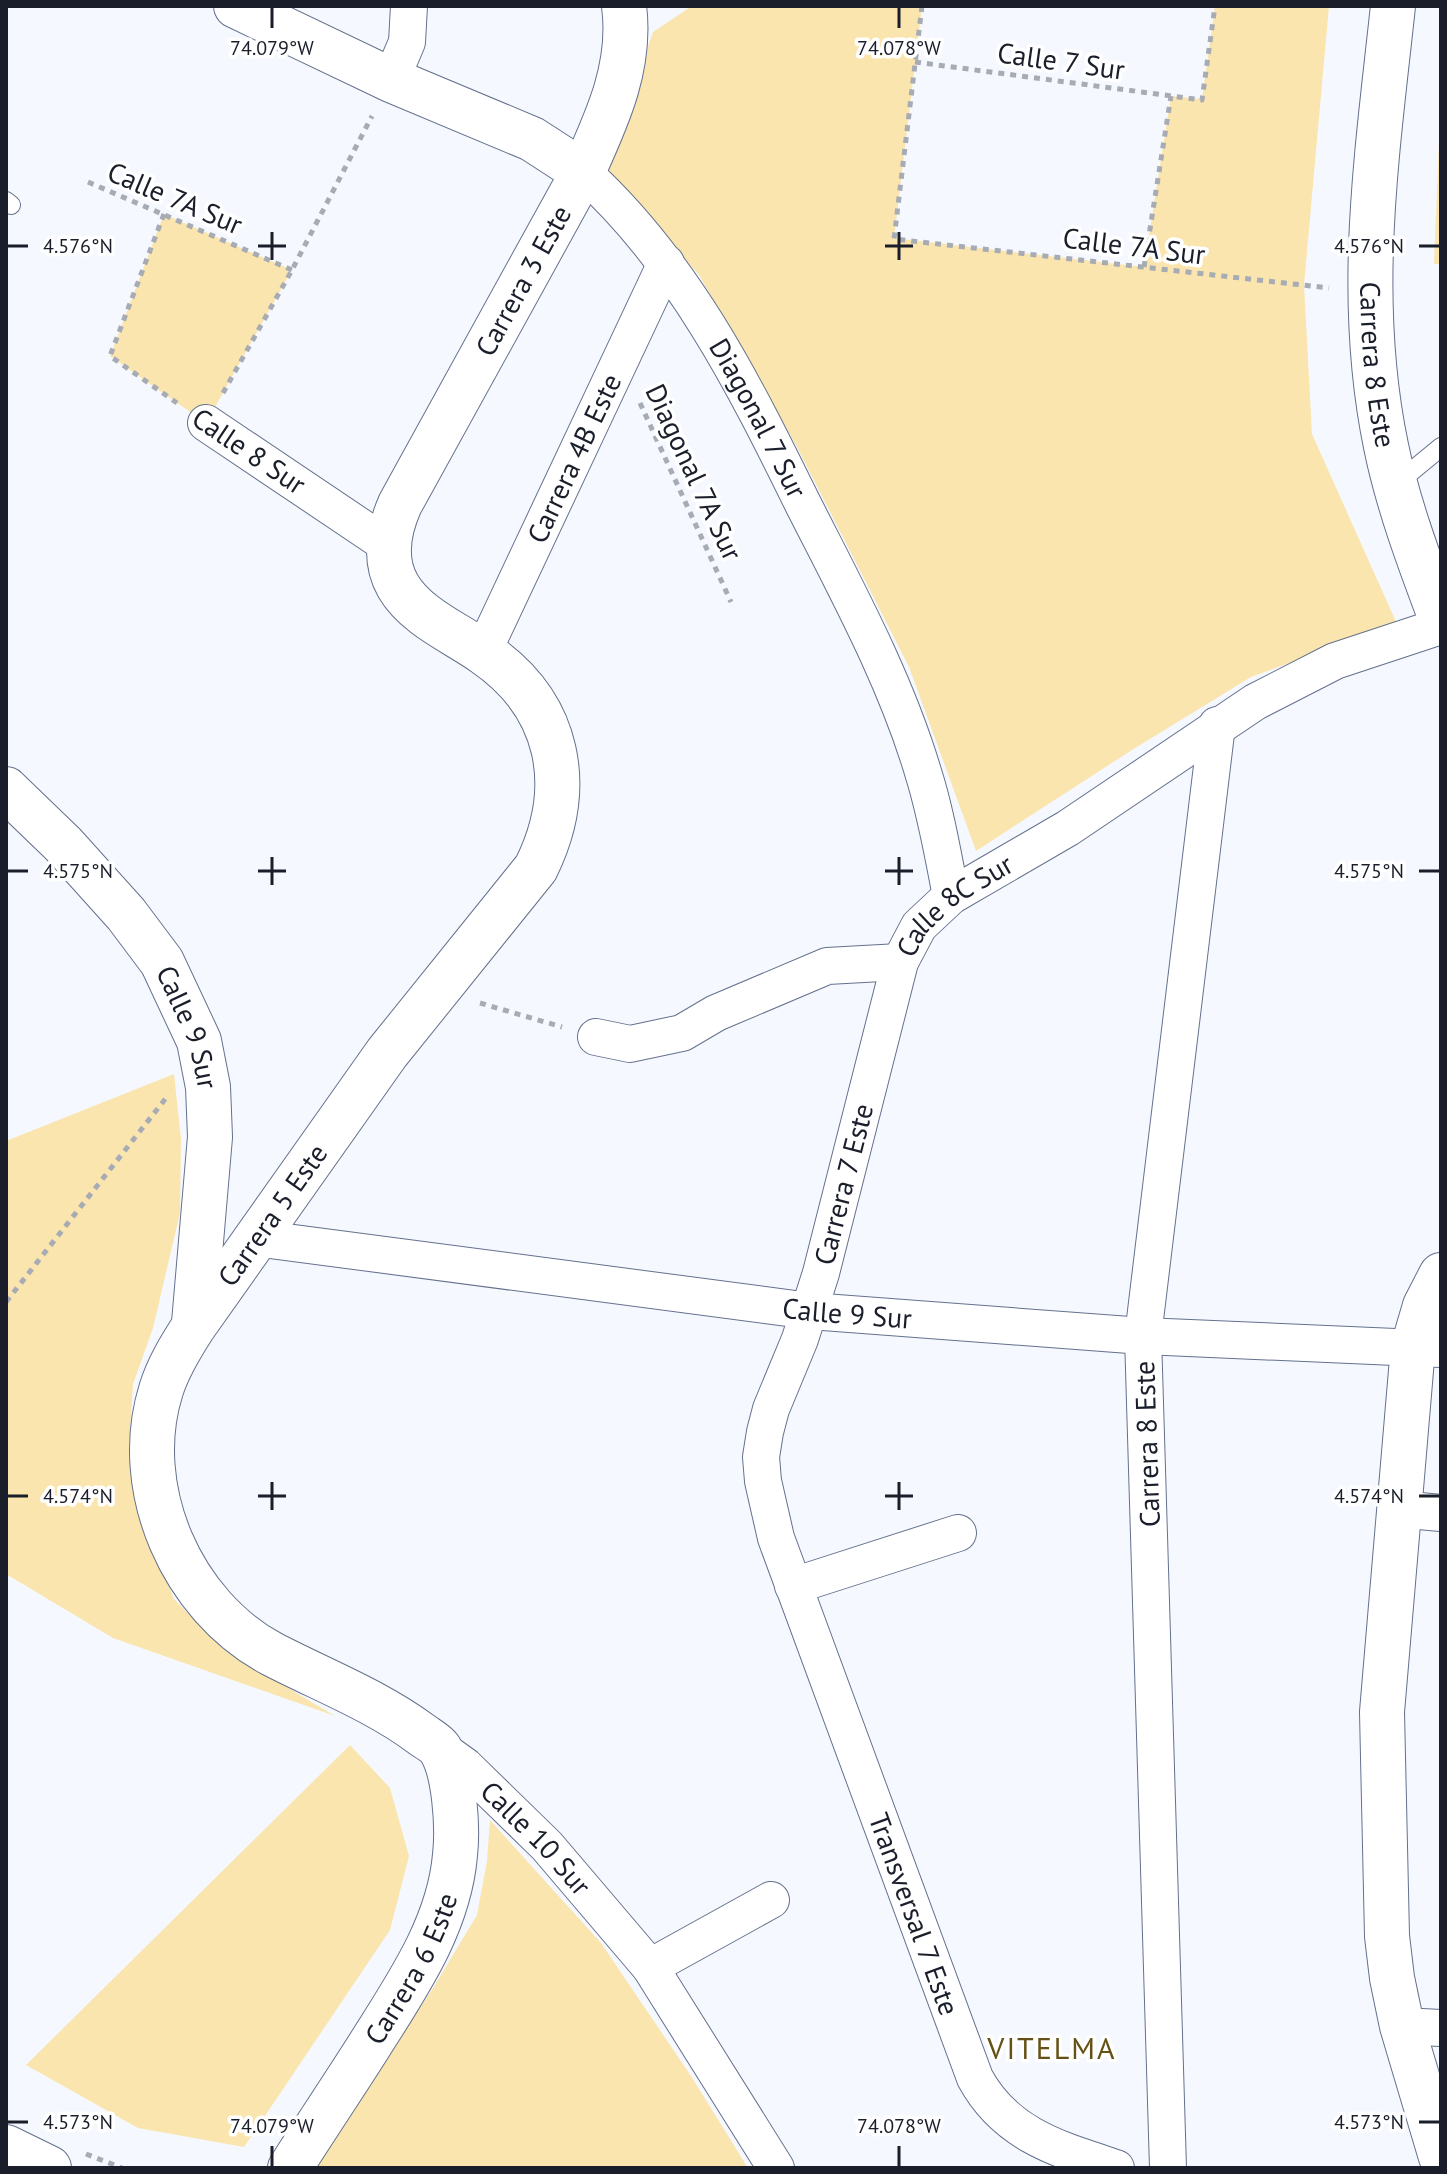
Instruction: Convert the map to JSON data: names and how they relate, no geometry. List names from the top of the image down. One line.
{"streets":{"street":["Carrera 3 Este","Carrera 8 Este","Diagonal 7 Sur","Calle 8 Sur","Carrera 4B Este","Calle 8C Sur","Calle 9 Sur","Carrera 7 Este","Carrera 5 Este","Calle 10 Sur","Transversal 7 Este","Carrera 6 Este"],"path":["Calle 7 Sur","Calle 7A Sur","Diagonal 7A Sur"]},"crossings":[["Calle 7 Sur","Calle 7A Sur"],["Calle 7A Sur","Carrera 8 Este"],["Calle 7A Sur","Calle 8 Sur"],["Carrera 3 Este","Diagonal 7 Sur"],["Carrera 3 Este","Calle 8 Sur"],["Carrera 3 Este","Carrera 5 Este"],["Carrera 8 Este","Calle 8C Sur"],["Carrera 8 Este","Calle 9 Sur"],["Diagonal 7 Sur","Carrera 4B Este"],["Diagonal 7 Sur","Calle 8C Sur"],["Calle 8 Sur","Carrera 5 Este"],["Carrera 4B Este","Diagonal 7A Sur"],["Carrera 4B Este","Carrera 5 Este"],["Calle 8C Sur","Carrera 7 Este"],["Calle 9 Sur","Carrera 7 Este"],["Calle 9 Sur","Carrera 5 Este"],["Carrera 7 Este","Transversal 7 Este"],["Carrera 5 Este","Calle 10 Sur"],["Calle 10 Sur","Carrera 6 Este"]],"districts":["VITELMA"],"coordinates":["74.079°W","74.078°W","4.576°N","4.575°N","4.574°N","4.573°N"]}
